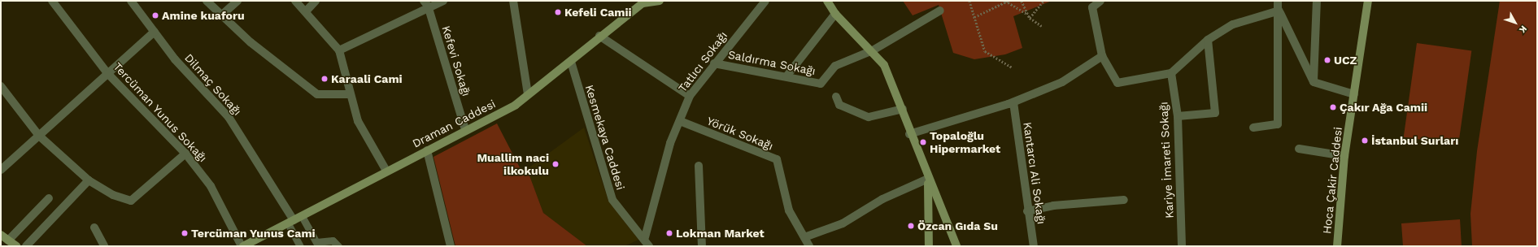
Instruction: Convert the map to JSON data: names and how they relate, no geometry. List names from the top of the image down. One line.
{"streets":{"street":["Kefevi Sokağı","Tatlıcı Sokağı","Saldırma Sokağı","Dilmaç Sokağı","Tercüman Yunus Sokağı","Draman Caddesi","Yörük Sokağı","Kesmekaya Caddesi","Kariye İmareti Sokağı","Kantarcı Ali Sokağı","Hoca Çakir Caddesi"]},"crossings":[["Kefevi Sokağı","Draman Caddesi"],["Tatlıcı Sokağı","Saldırma Sokağı"],["Tatlıcı Sokağı","Yörük Sokağı"],["Tatlıcı Sokağı","Kesmekaya Caddesi"],["Dilmaç Sokağı","Draman Caddesi"],["Tercüman Yunus Sokağı","Draman Caddesi"],["Draman Caddesi","Kesmekaya Caddesi"]],"places":["Kefeli Camii","Amine kuaforu","UCZ","Karaali Cami","Çakır Ağa Camii","İstanbul Surları","Topaloğlu Hipermarket","Muallim naci ilkokulu","Özcan Gıda Su","Tercüman Yunus Cami","Lokman Market"],"north":"bottom right"}
